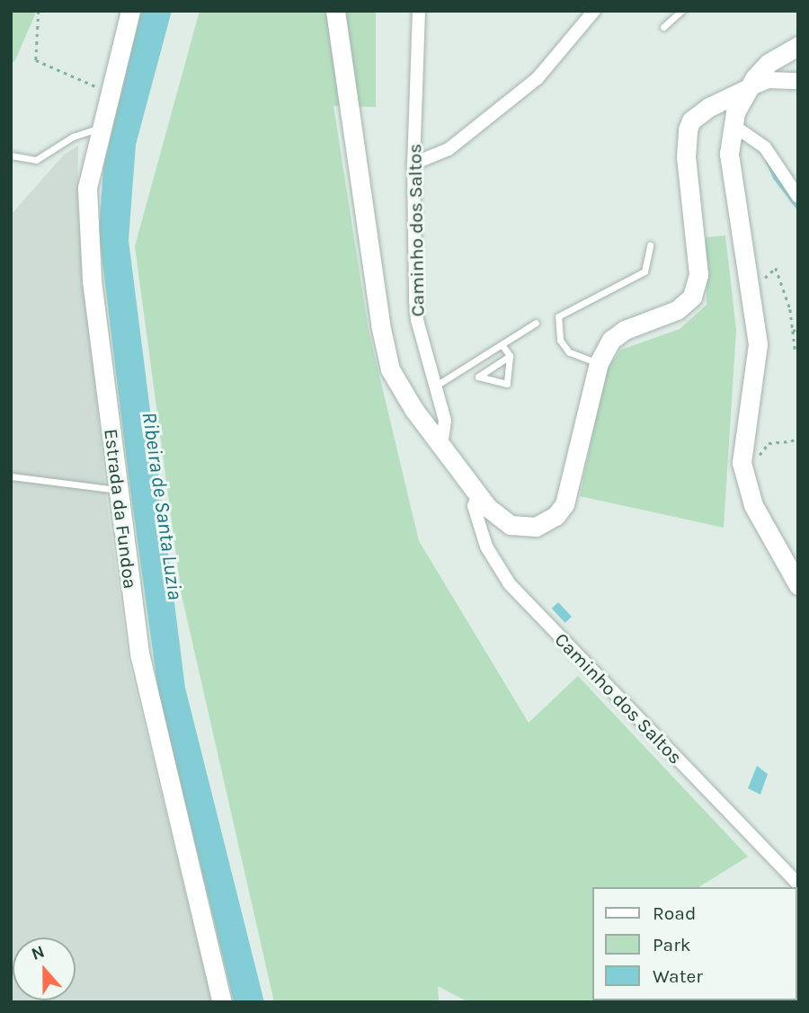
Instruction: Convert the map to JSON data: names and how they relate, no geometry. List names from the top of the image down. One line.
{"streets":{"main road":["Estrada da Fundoa"],"street":["Caminho dos Saltos"]},"water":["Ribeira de Santa Luzia"],"legend":["Road","Park","Water"],"north":"top"}
